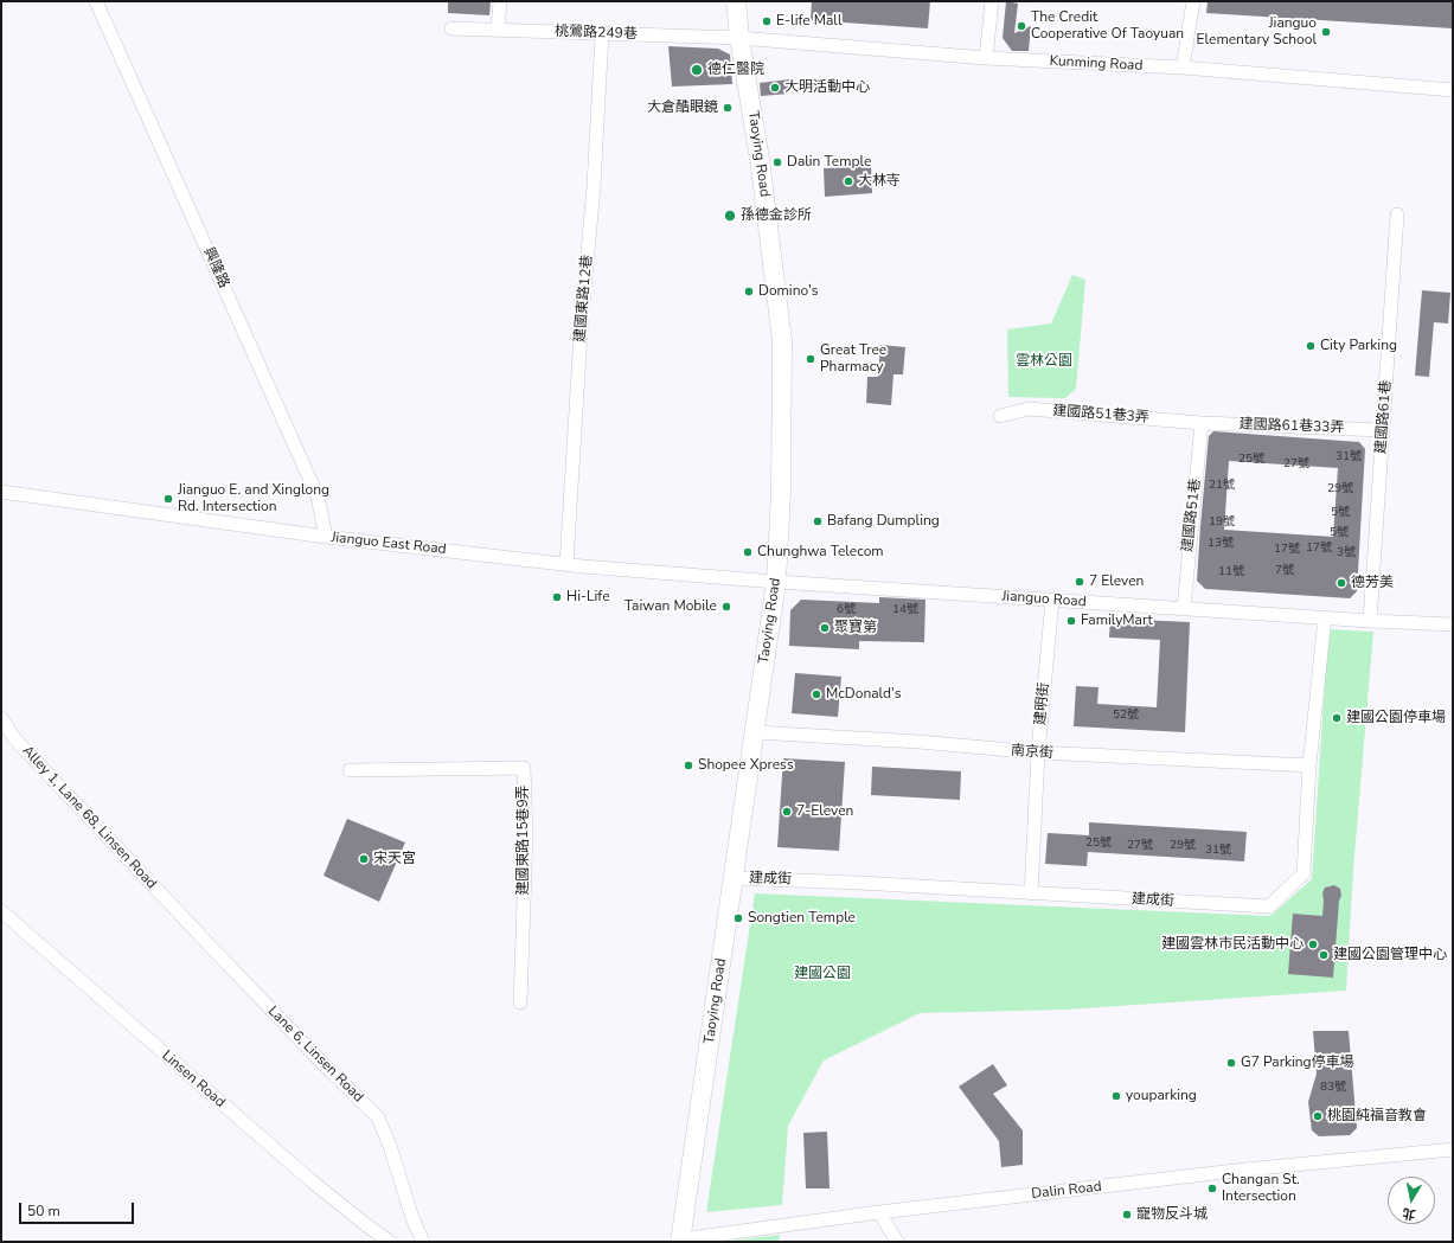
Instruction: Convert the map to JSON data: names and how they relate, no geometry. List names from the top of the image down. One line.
{"streets":{"main road":["Taoying Road"],"street":["桃鶯路249巷","Kunming Road","興隆路","建國東路12巷","建國路51巷3弄","建國路61巷","建國路61巷33弄","建國路51巷","Jianguo East Road","Jianguo Road","建明街","南京街","Alley 1, Lane 68, Linsen Road","建國東路15巷9弄","建成街","Lane 6, Linsen Road","Linsen Road","Dalin Road"]},"crossings":[["桃鶯路249巷","Kunming Road"],["桃鶯路249巷","Taoying Road"],["桃鶯路249巷","建國東路12巷"],["Kunming Road","Taoying Road"],["Taoying Road","Jianguo East Road"],["Taoying Road","Jianguo Road"],["Taoying Road","南京街"],["Taoying Road","建成街"],["Taoying Road","Dalin Road"],["興隆路","Jianguo East Road"],["建國東路12巷","Jianguo East Road"],["建國路51巷3弄","建國路61巷33弄"],["建國路51巷3弄","建國路51巷"],["建國路61巷","建國路61巷33弄"],["建國路61巷","Jianguo Road"],["建國路61巷33弄","建國路51巷"],["建國路51巷","Jianguo Road"],["Jianguo East Road","Jianguo Road"],["Jianguo Road","建明街"],["Jianguo Road","建成街"],["建明街","南京街"],["建明街","建成街"],["南京街","建成街"],["Alley 1, Lane 68, Linsen Road","Lane 6, Linsen Road"]],"parks":["雲林公園","建國公園"],"places":["E-life Mall","The Credit Cooperative Of Taoyuan","Jianguo Elementary School","德仁醫院","大明活動中心","大倉酷眼鏡","Dalin Temple","大林寺","孫德金診所","Domino's","City Parking","Great Tree Pharmacy","Jianguo E. and Xinglong Rd. Intersection","Bafang Dumpling","Chunghwa Telecom","7 Eleven","德芳美","Hi-Life","Taiwan Mobile","FamilyMart","聚寶第","McDonald's","建國公園停車場","Shopee Xpress","7-Eleven","宋天宮","Songtien Temple","建國雲林市民活動中心","建國公園管理中心","G7 Parking停車場","youparking","桃園純福音教會","Changan St. Intersection","寵物反斗城"],"house_numbers":["31號","25號","27號","21號","29號","5號","19號","5號","13號","17號","17號","3號","7號","11號","6號","14號","52號","25號","27號","29號","31號","83號"],"scale_bar":"50 m","north":"bottom"}
